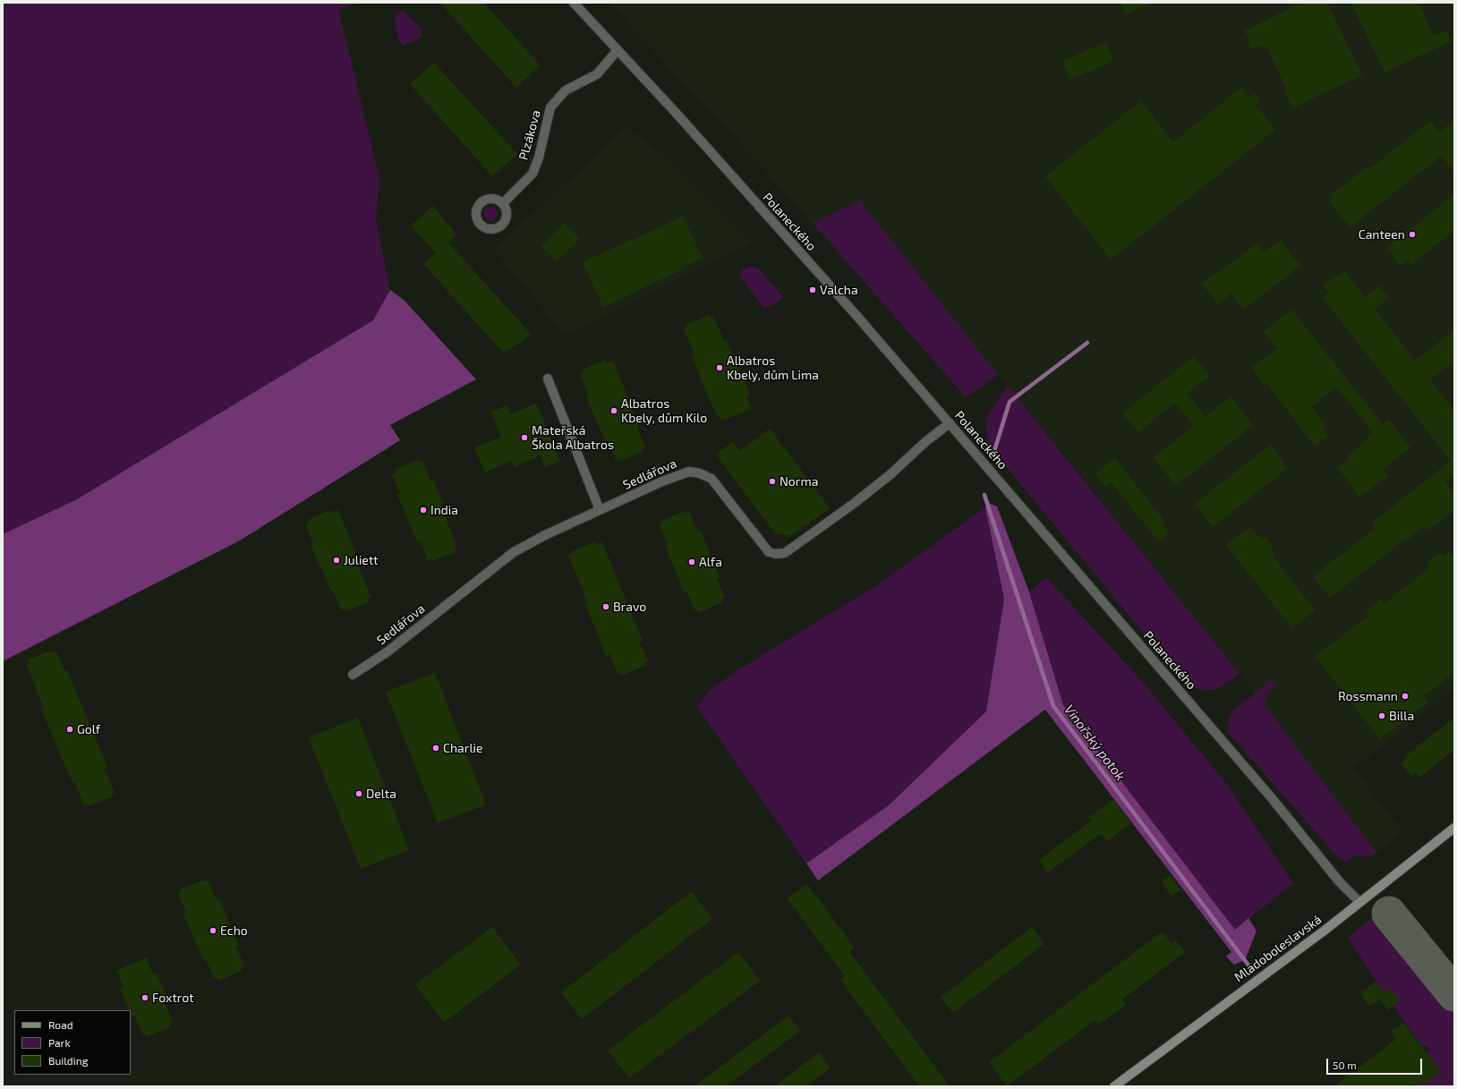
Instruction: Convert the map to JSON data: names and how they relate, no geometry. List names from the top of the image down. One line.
{"streets":{"main road":["Mladoboleslavská"],"street":["Plzákova","Polaneckého","Sedlářova"]},"crossings":[["Plzákova","Polaneckého"],["Polaneckého","Sedlářova"],["Polaneckého","Mladoboleslavská"]],"water":["Vinořský potok"],"places":["Canteen","Valcha","Albatros Kbely, dům Lima","Albatros Kbely, dům Kilo","Mateřská Škola Albatros","Norma","India","Juliett","Alfa","Bravo","Rossmann","Billa","Golf","Charlie","Delta","Echo","Foxtrot"],"legend":["Road","Park","Building"],"scale_bar":"50 m"}
